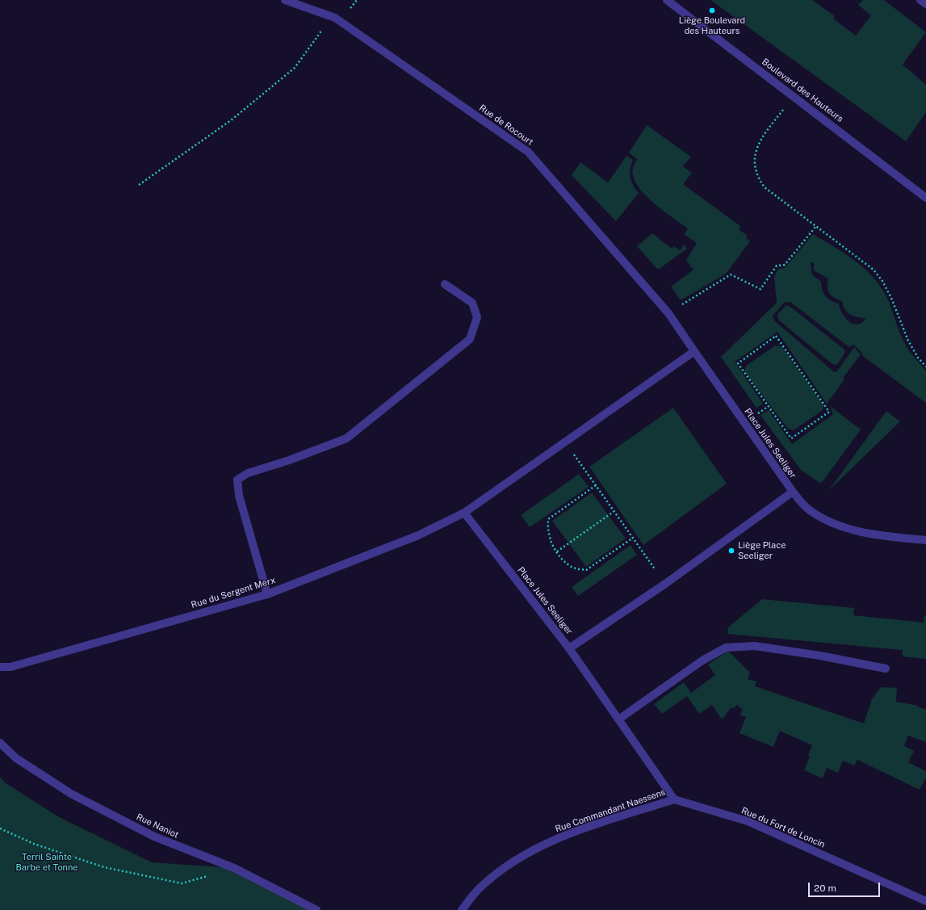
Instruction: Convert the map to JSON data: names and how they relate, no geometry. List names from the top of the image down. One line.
{"streets":{"street":["Boulevard des Hauteurs","Rue de Rocourt","Place Jules Seeliger","Rue du Sergent Merx","Rue Commandant Naessens","Rue Naniot","Rue du Fort de Loncin"]},"crossings":[["Rue de Rocourt","Place Jules Seeliger"],["Place Jules Seeliger","Rue du Sergent Merx"],["Rue Commandant Naessens","Rue du Fort de Loncin"]],"parks":["Terril Sainte Barbe et Tonne"],"places":["Liège Boulevard des Hauteurs","Liège Place Seeliger"],"scale_bar":"20 m"}
